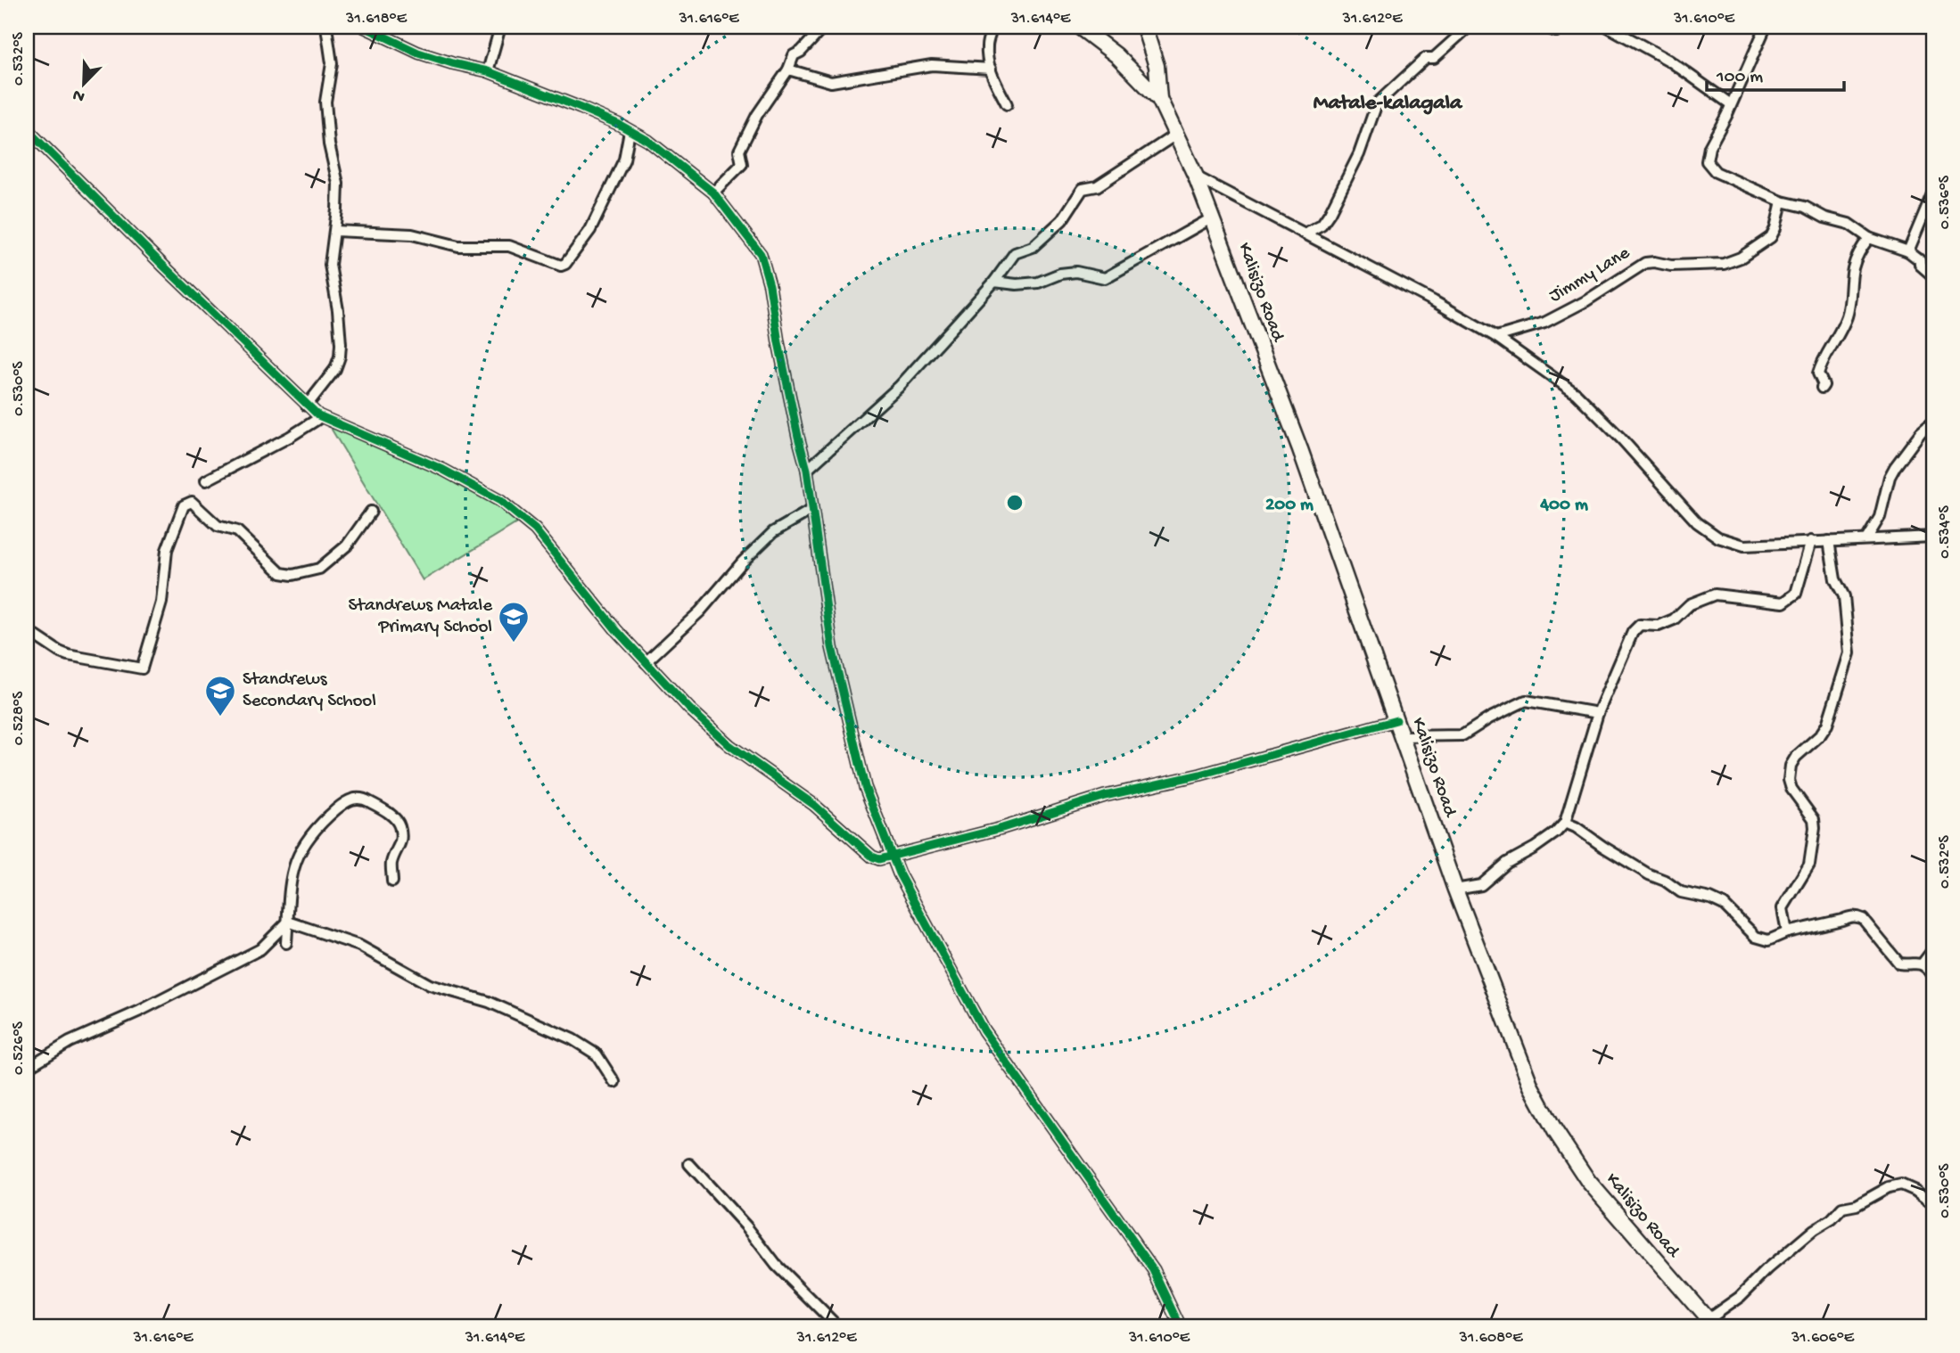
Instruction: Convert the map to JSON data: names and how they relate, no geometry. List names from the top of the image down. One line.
{"streets":{"street":["Jimmy Lane","Kalisizo Road"]},"districts":["Matale-kalagala"],"places":{"school or university":["Standrews Matale Primary School","Standrews Secondary School"]},"scale_bar":"100 m","north":"bottom left","coordinates":["31.618°E","31.616°E","31.614°E","31.612°E","31.610°E","0.532°S","0.536°S","0.530°S","0.534°S","0.528°S","0.526°S","31.608°E","31.606°E"],"rings":["200 m","400 m"]}
